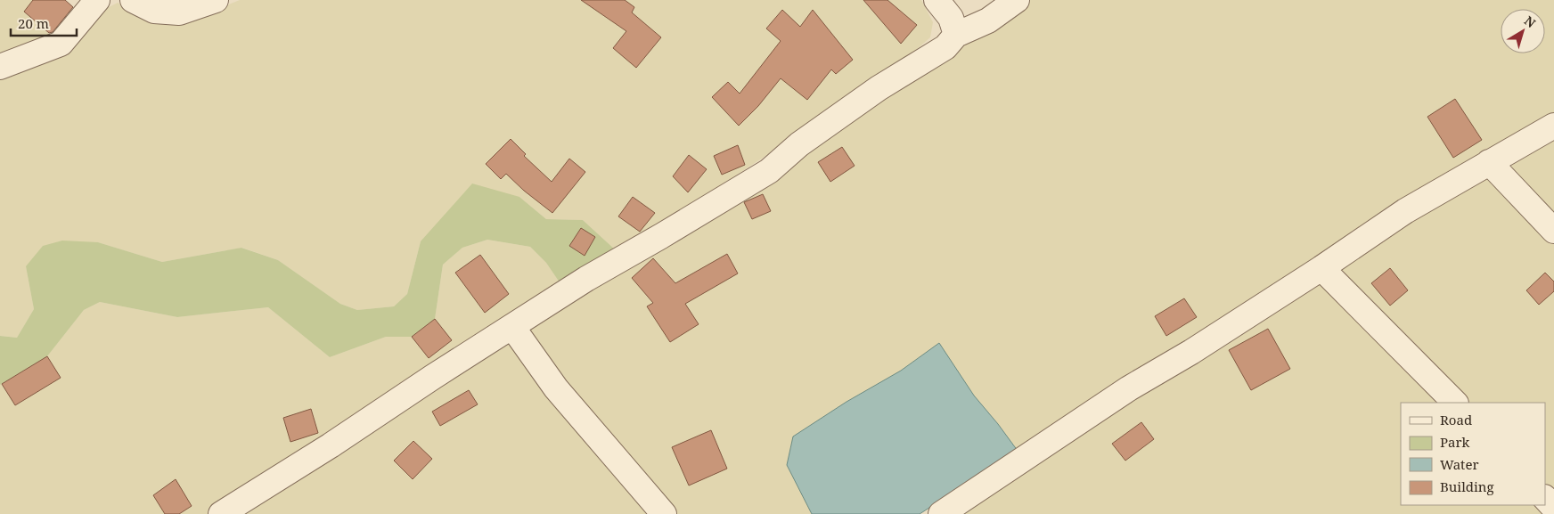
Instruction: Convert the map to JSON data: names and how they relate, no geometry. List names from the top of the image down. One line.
{"legend":["Road","Park","Water","Building"],"scale_bar":"20 m","north":"top right"}
